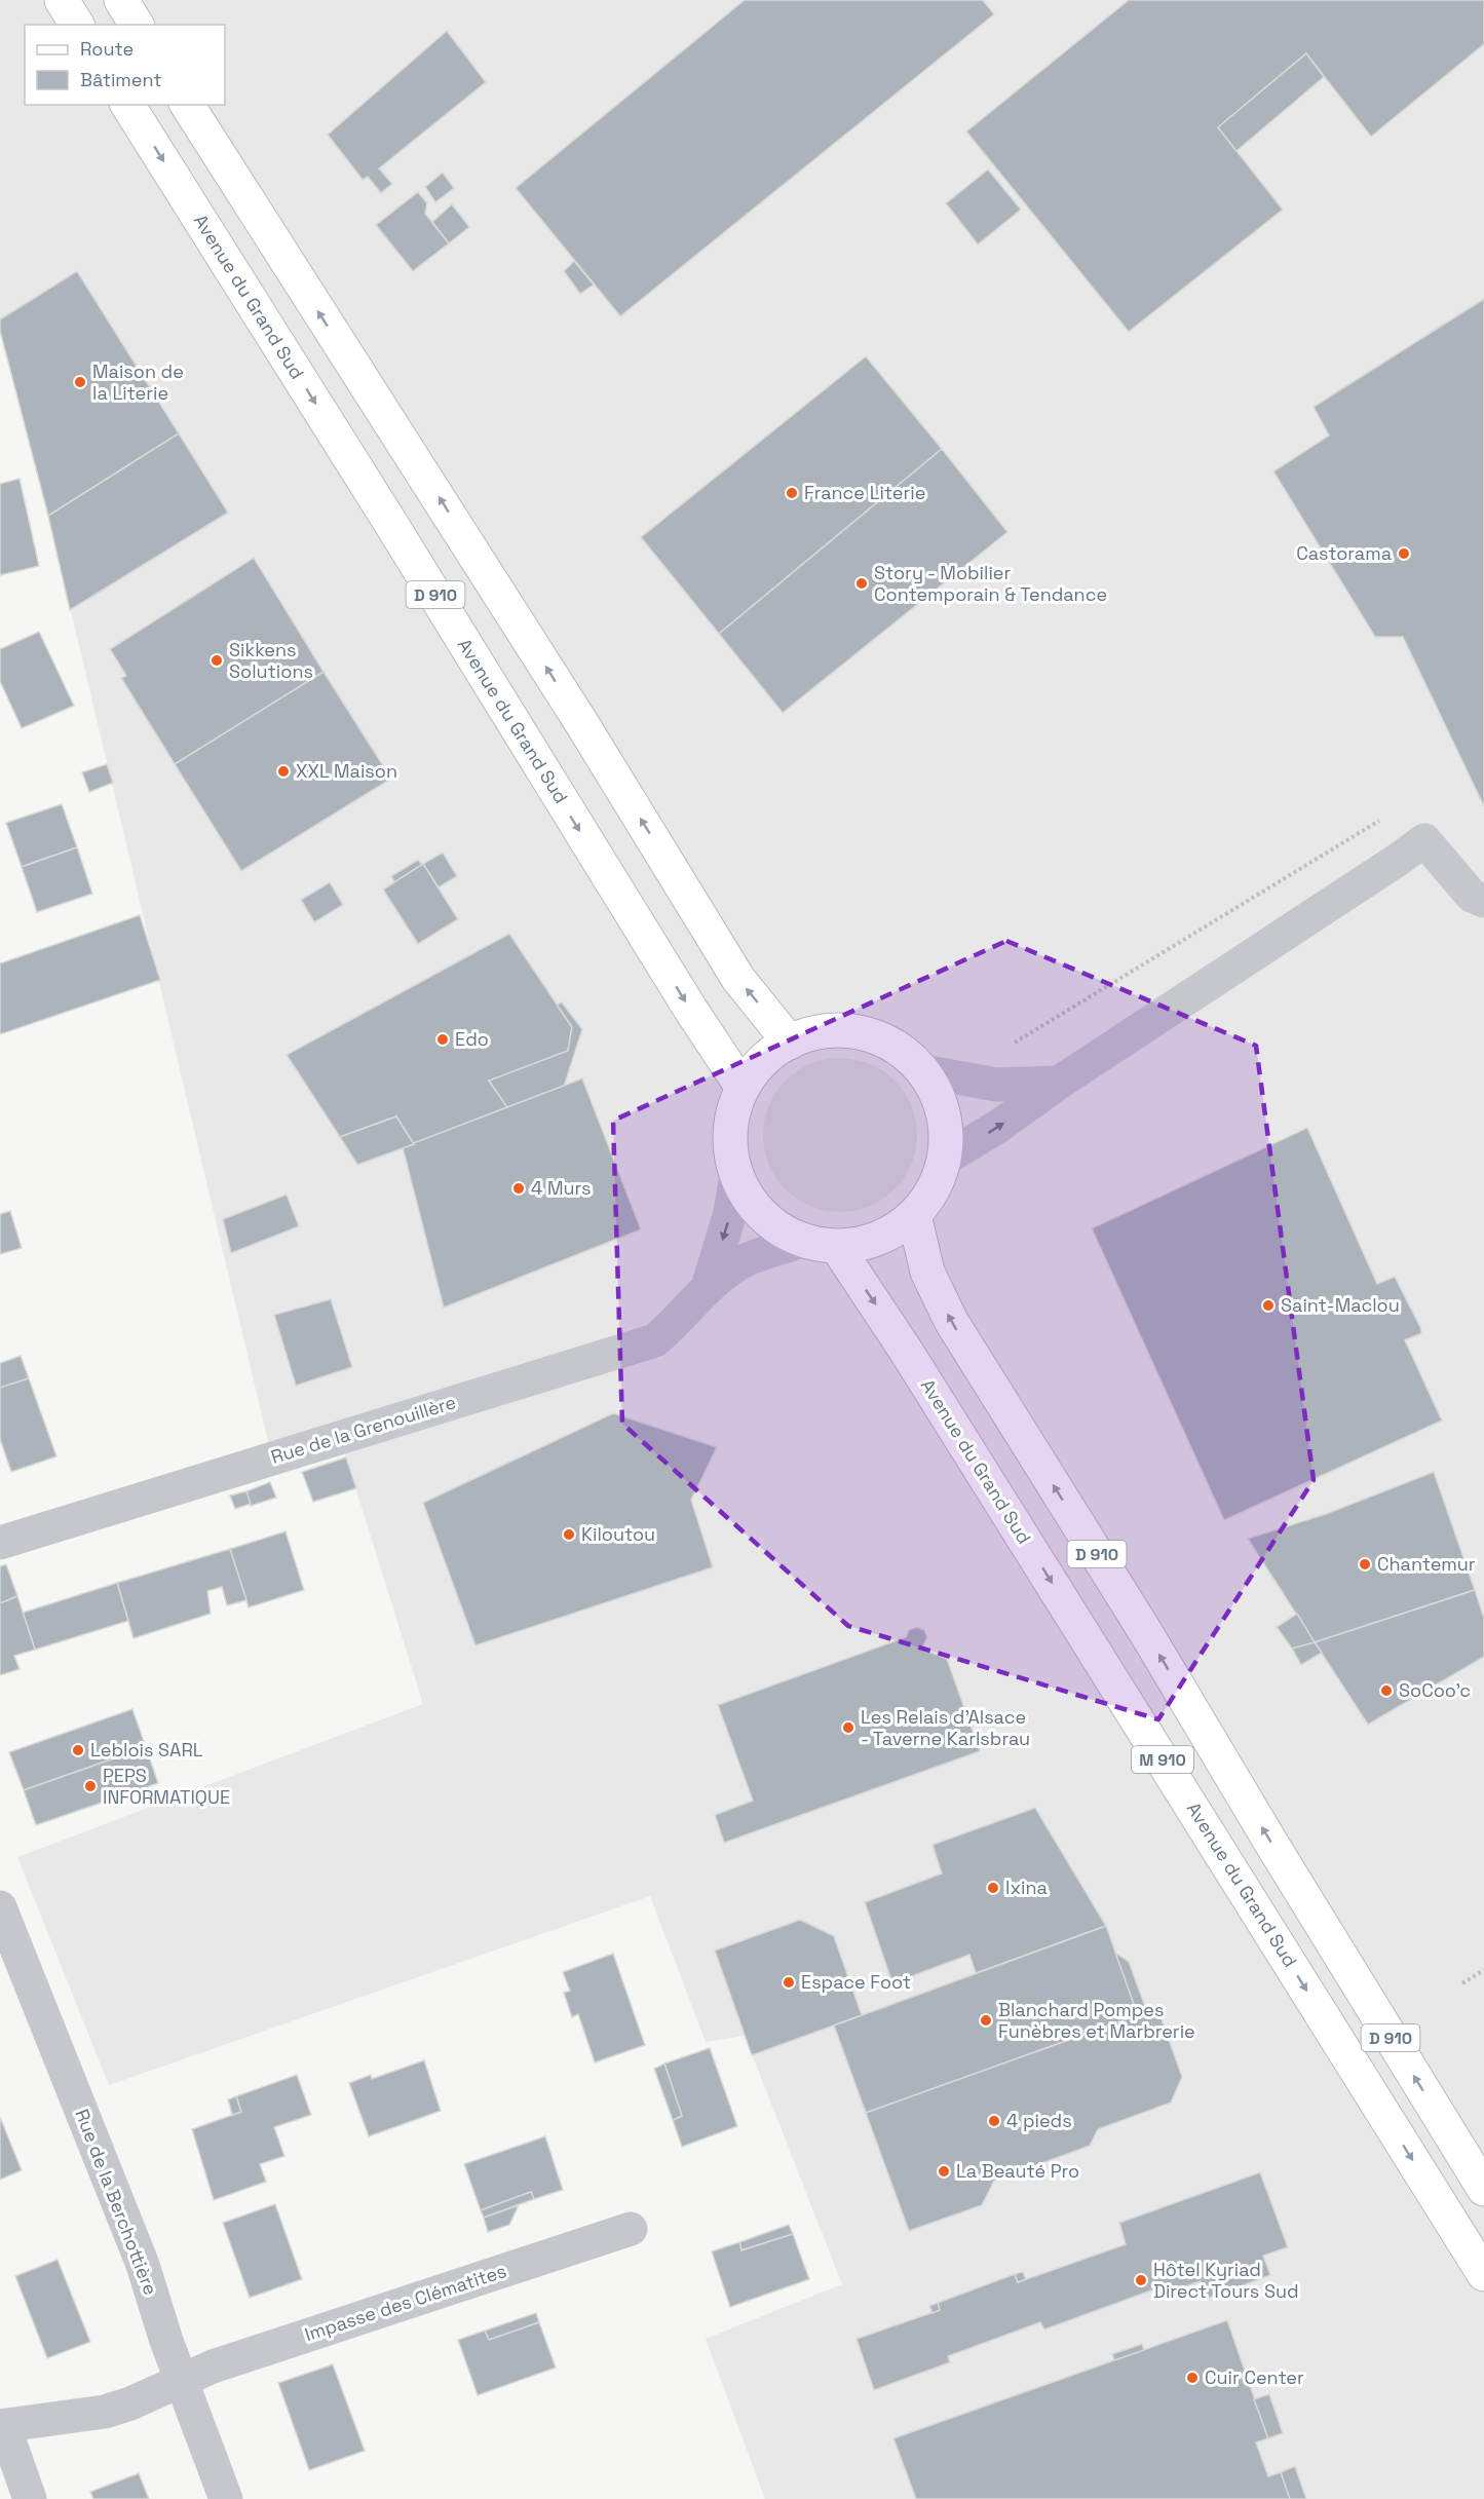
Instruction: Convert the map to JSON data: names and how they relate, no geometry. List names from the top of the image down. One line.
{"streets":{"main road":["Avenue du Grand Sud","D 910","M 910"],"street":["Rue de la Grenouillère","Rue de la Berchottière","Impasse des Clématites"]},"crossings":[["Avenue du Grand Sud","D 910"],["Avenue du Grand Sud","Rue de la Grenouillère"],["D 910","Rue de la Grenouillère"],["Rue de la Berchottière","Impasse des Clématites"]],"places":["Maison de la Literie","France Literie","Castorama","Story - Mobilier Contemporain & Tendance","Sikkens Solutions","XXL Maison","Edo","4 Murs","Saint-Maclou","Kiloutou","Chantemur","SoCoo'c","Les Relais d’Alsace - Taverne Karlsbrau","Leblois SARL","PEPS INFORMATIQUE","Ixina","Espace Foot","Blanchard Pompes Funèbres et Marbrerie","4 pieds","La Beauté Pro","Hôtel Kyriad Direct Tours Sud","Cuir Center"],"legend":["Route","Bâtiment"]}
